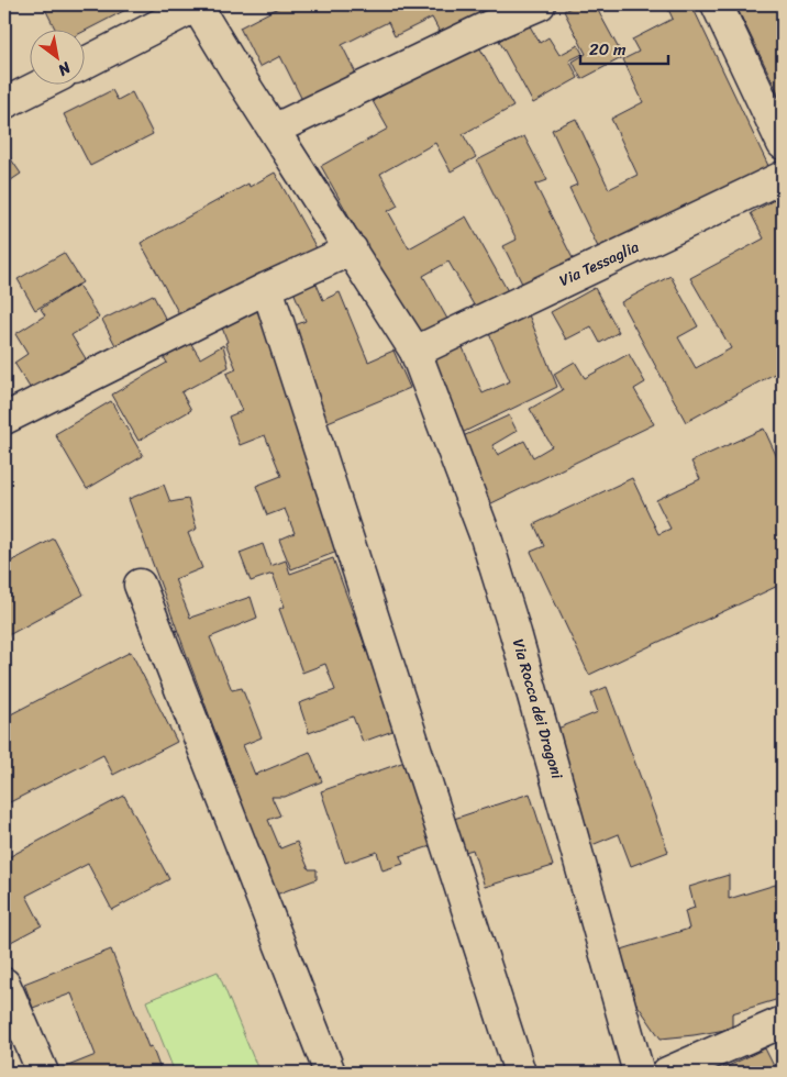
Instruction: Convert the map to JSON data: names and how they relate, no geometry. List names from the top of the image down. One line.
{"streets":{"street":["Via Tessaglia","Via Rocca dei Dragoni"]},"crossings":[["Via Tessaglia","Via Rocca dei Dragoni"]],"scale_bar":"20 m","north":"bottom right"}
